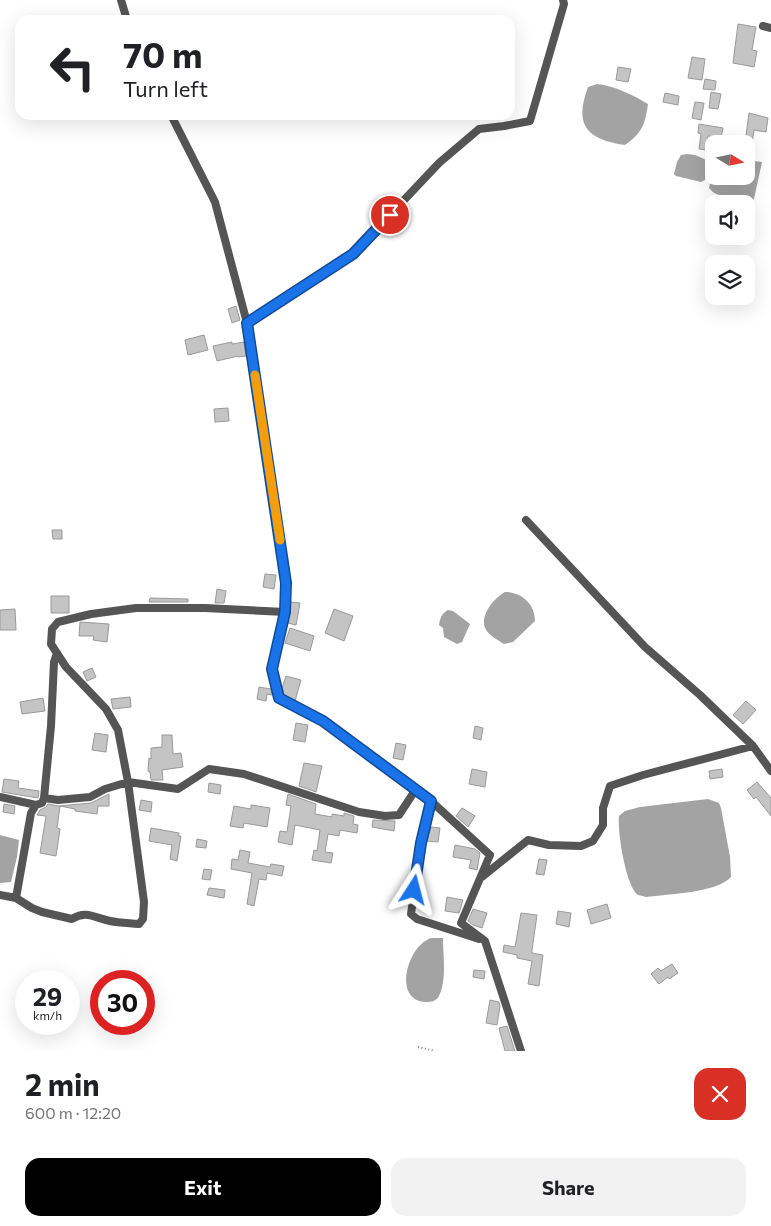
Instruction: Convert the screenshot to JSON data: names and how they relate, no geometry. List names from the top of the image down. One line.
{"north":"right","page":{"turn":["70 m","Turn left"],"speed":"29 km/h","limit":"30","heading":["2 min","600 m · 12:20"],"buttons":["Exit","Share"]}}
